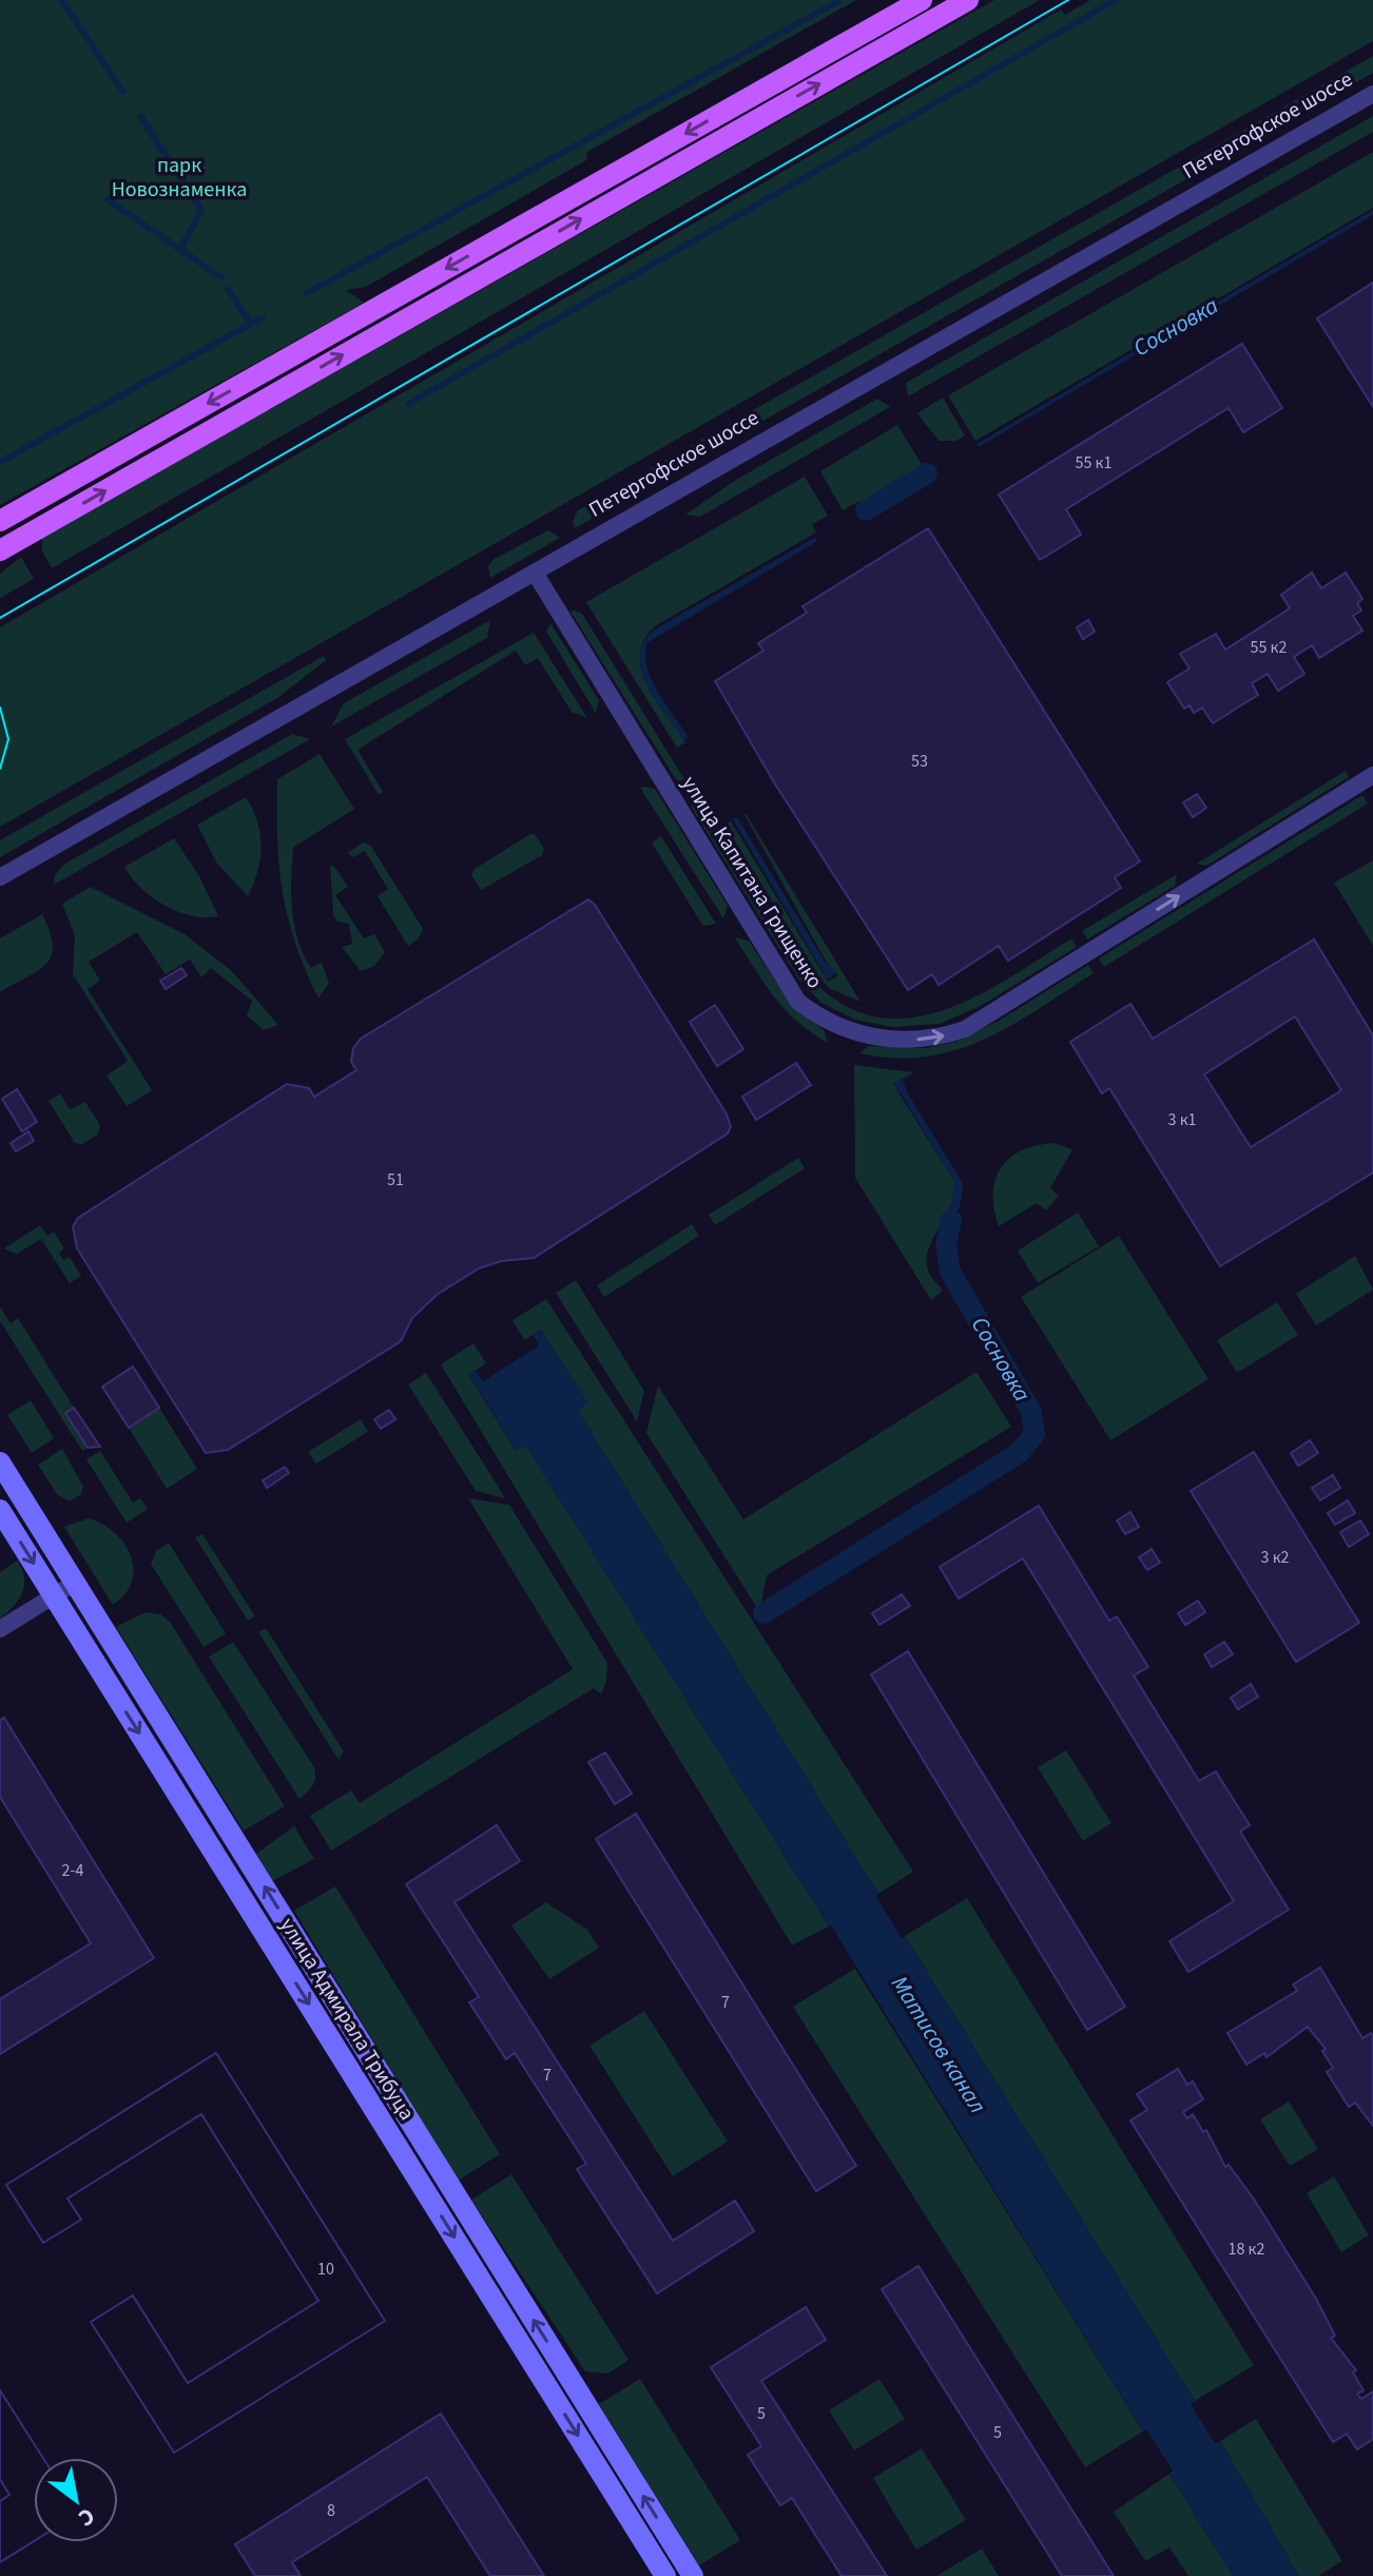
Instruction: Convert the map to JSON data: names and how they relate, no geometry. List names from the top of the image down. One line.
{"streets":{"street":["Петергофское шоссе","улица Капитана Грищенко","улица Адмирала Трибуца"]},"crossings":[["Петергофское шоссе","улица Капитана Грищенко"]],"water":["Сосновка","Матисов канал"],"parks":["парк Новознаменка"],"house_numbers":["55 к1","55 к2","53","3 к1","51","3 к2","2-4","7","7","18 к2","10","5","5","8"],"north":"bottom right"}
